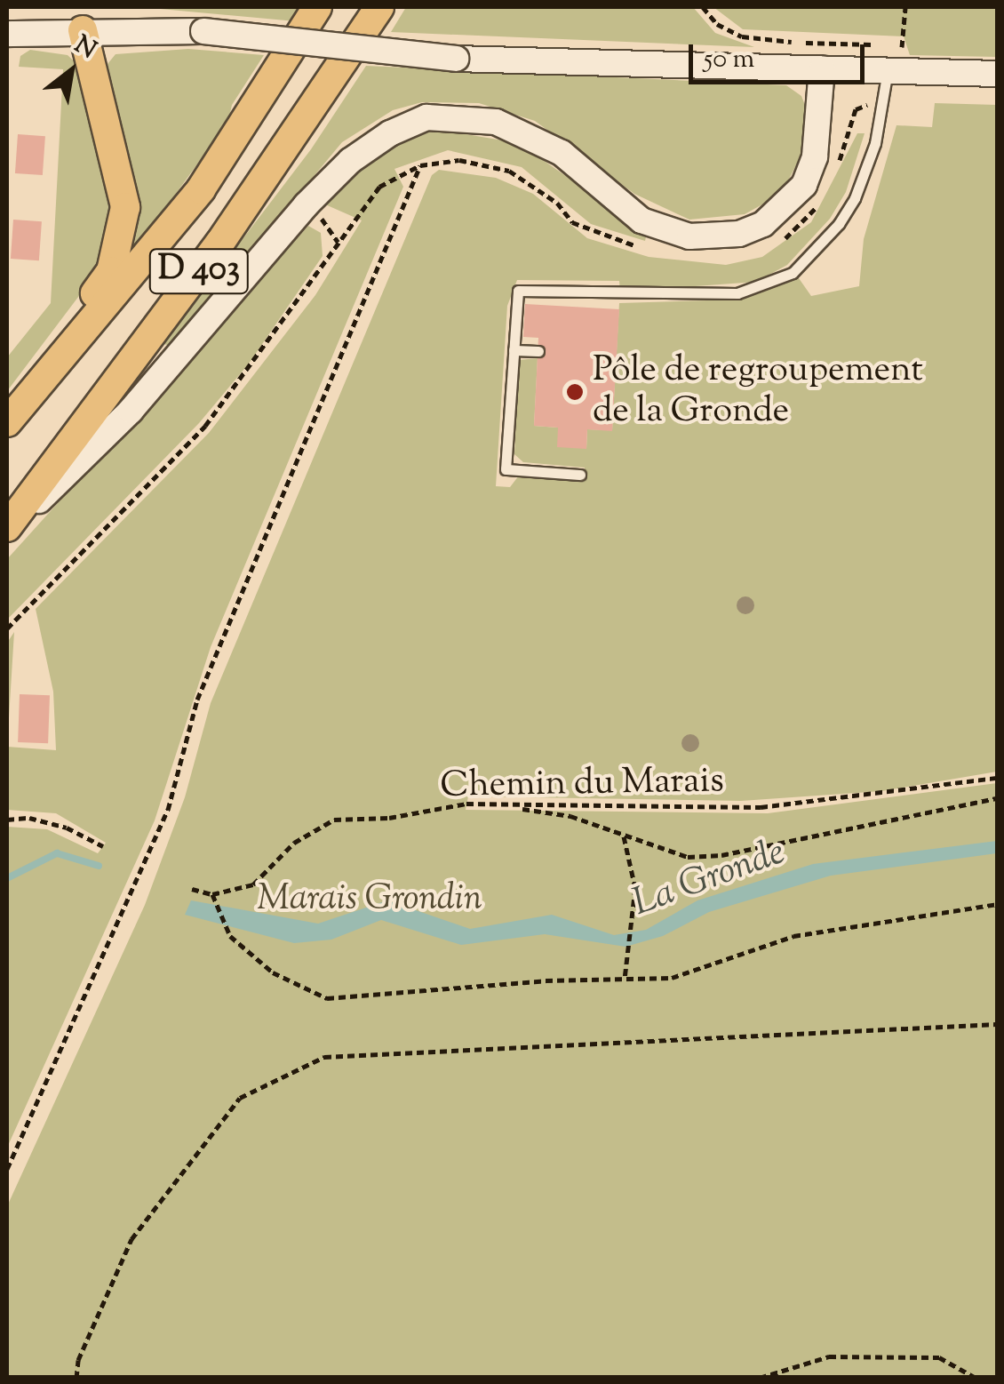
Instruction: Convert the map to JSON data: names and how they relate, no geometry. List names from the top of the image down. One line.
{"streets":{"main road":["D 403"],"path":["Chemin du Marais"]},"water":["La Gronde"],"parks":["Marais Grondin"],"places":["Pôle de regroupement de la Gronde"],"scale_bar":"50 m","north":"top right"}
